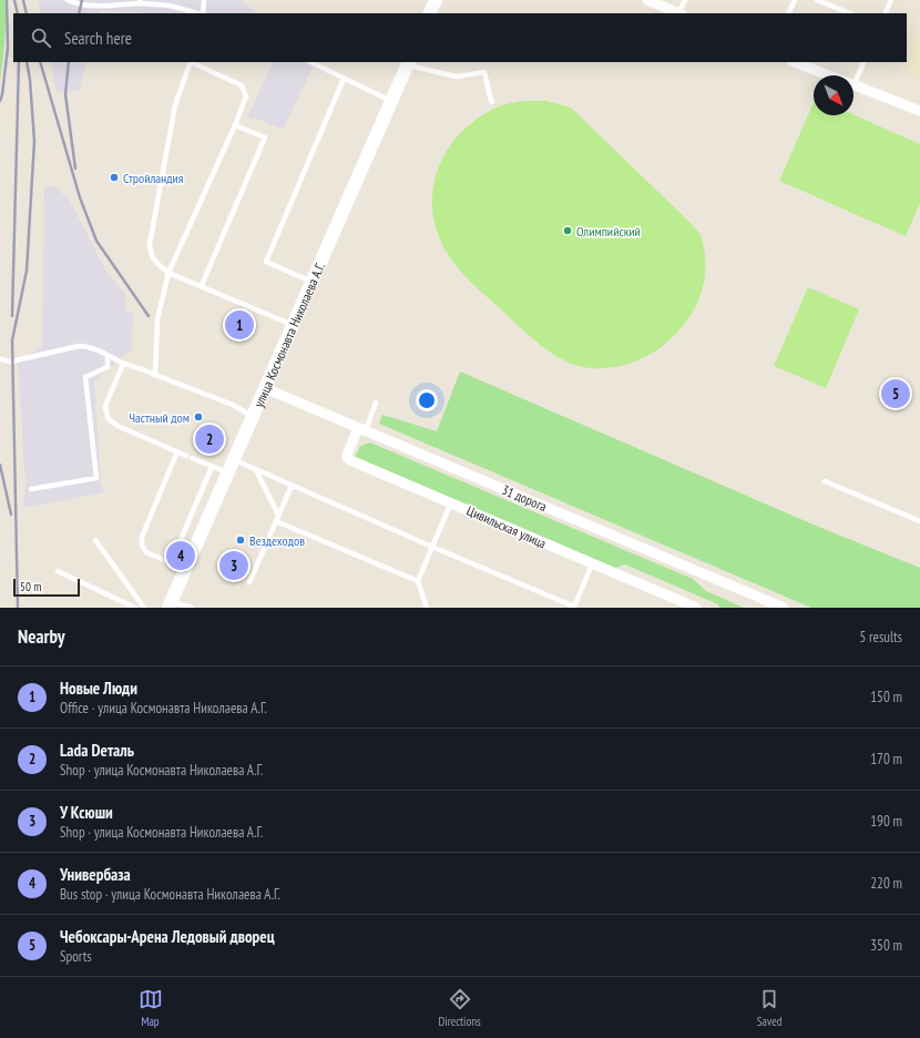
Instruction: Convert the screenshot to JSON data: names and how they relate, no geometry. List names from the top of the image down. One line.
{"streets":{"street":["улица Космонавта Николаева А.Г.","31 дорога","Цивильская улица"]},"crossings":[["улица Космонавта Николаева А.Г.","31 дорога"],["31 дорога","Цивильская улица"]],"places":["Стройландия","Олимпийский","Частный дом","Вездеходов"],"scale_bar":"50 m","north":"bottom right","page":{"search":"Search here","pins":["1","5","2","4","3"],"scale":"50 m","heading":["Nearby","5 results"],"list":[{"mark":"1","name":"Новые Люди","note":"Office · улица Космонавта Николаева А.Г.","value":"150 m"},{"mark":"2","name":"Lada Dеталь","note":"Shop · улица Космонавта Николаева А.Г.","value":"170 m"},{"mark":"3","name":"У Ксюши","note":"Shop · улица Космонавта Николаева А.Г.","value":"190 m"},{"mark":"4","name":"Универбаза","note":"Bus stop · улица Космонавта Николаева А.Г.","value":"220 m"},{"mark":"5","name":"Чебоксары-Арена Ледовый дворец","note":"Sports","value":"350 m"}],"nav":["Map","Directions","Saved"]}}
